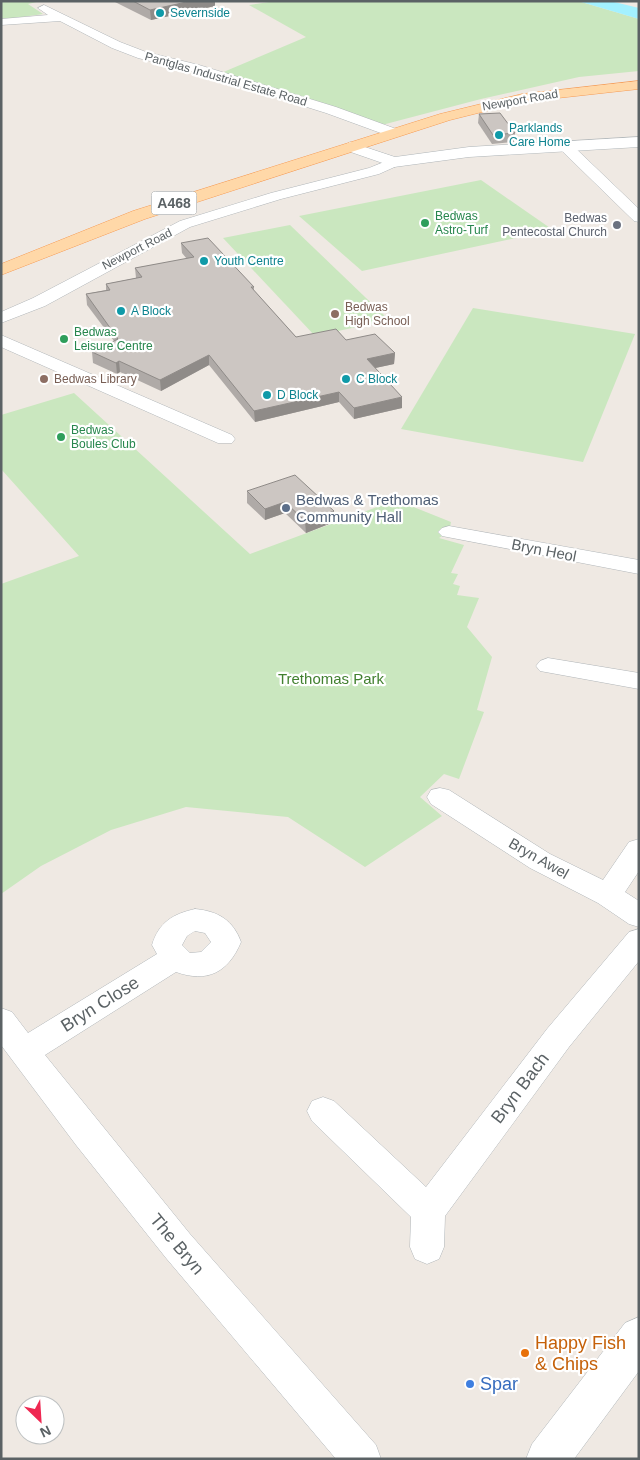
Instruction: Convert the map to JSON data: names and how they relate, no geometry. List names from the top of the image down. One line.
{"streets":{"main road":["Newport Road","A468"],"street":["Pantglas Industrial Estate Road","Bryn Heol","Bryn Awel","Bryn Close","Bryn Bach","The Bryn"]},"crossings":[["Pantglas Industrial Estate Road","Newport Road"],["Bryn Close","The Bryn"]],"parks":["Trethomas Park"],"places":["Severnside","Parklands Care Home","Bedwas Astro-Turf","Bedwas Pentecostal Church","Youth Centre","A Block","Bedwas High School","Bedwas Leisure Centre","Bedwas Library","C Block","D Block","Bedwas Boules Club","Bedwas & Trethomas Community Hall","Happy Fish & Chips","Spar"],"north":"bottom right"}
